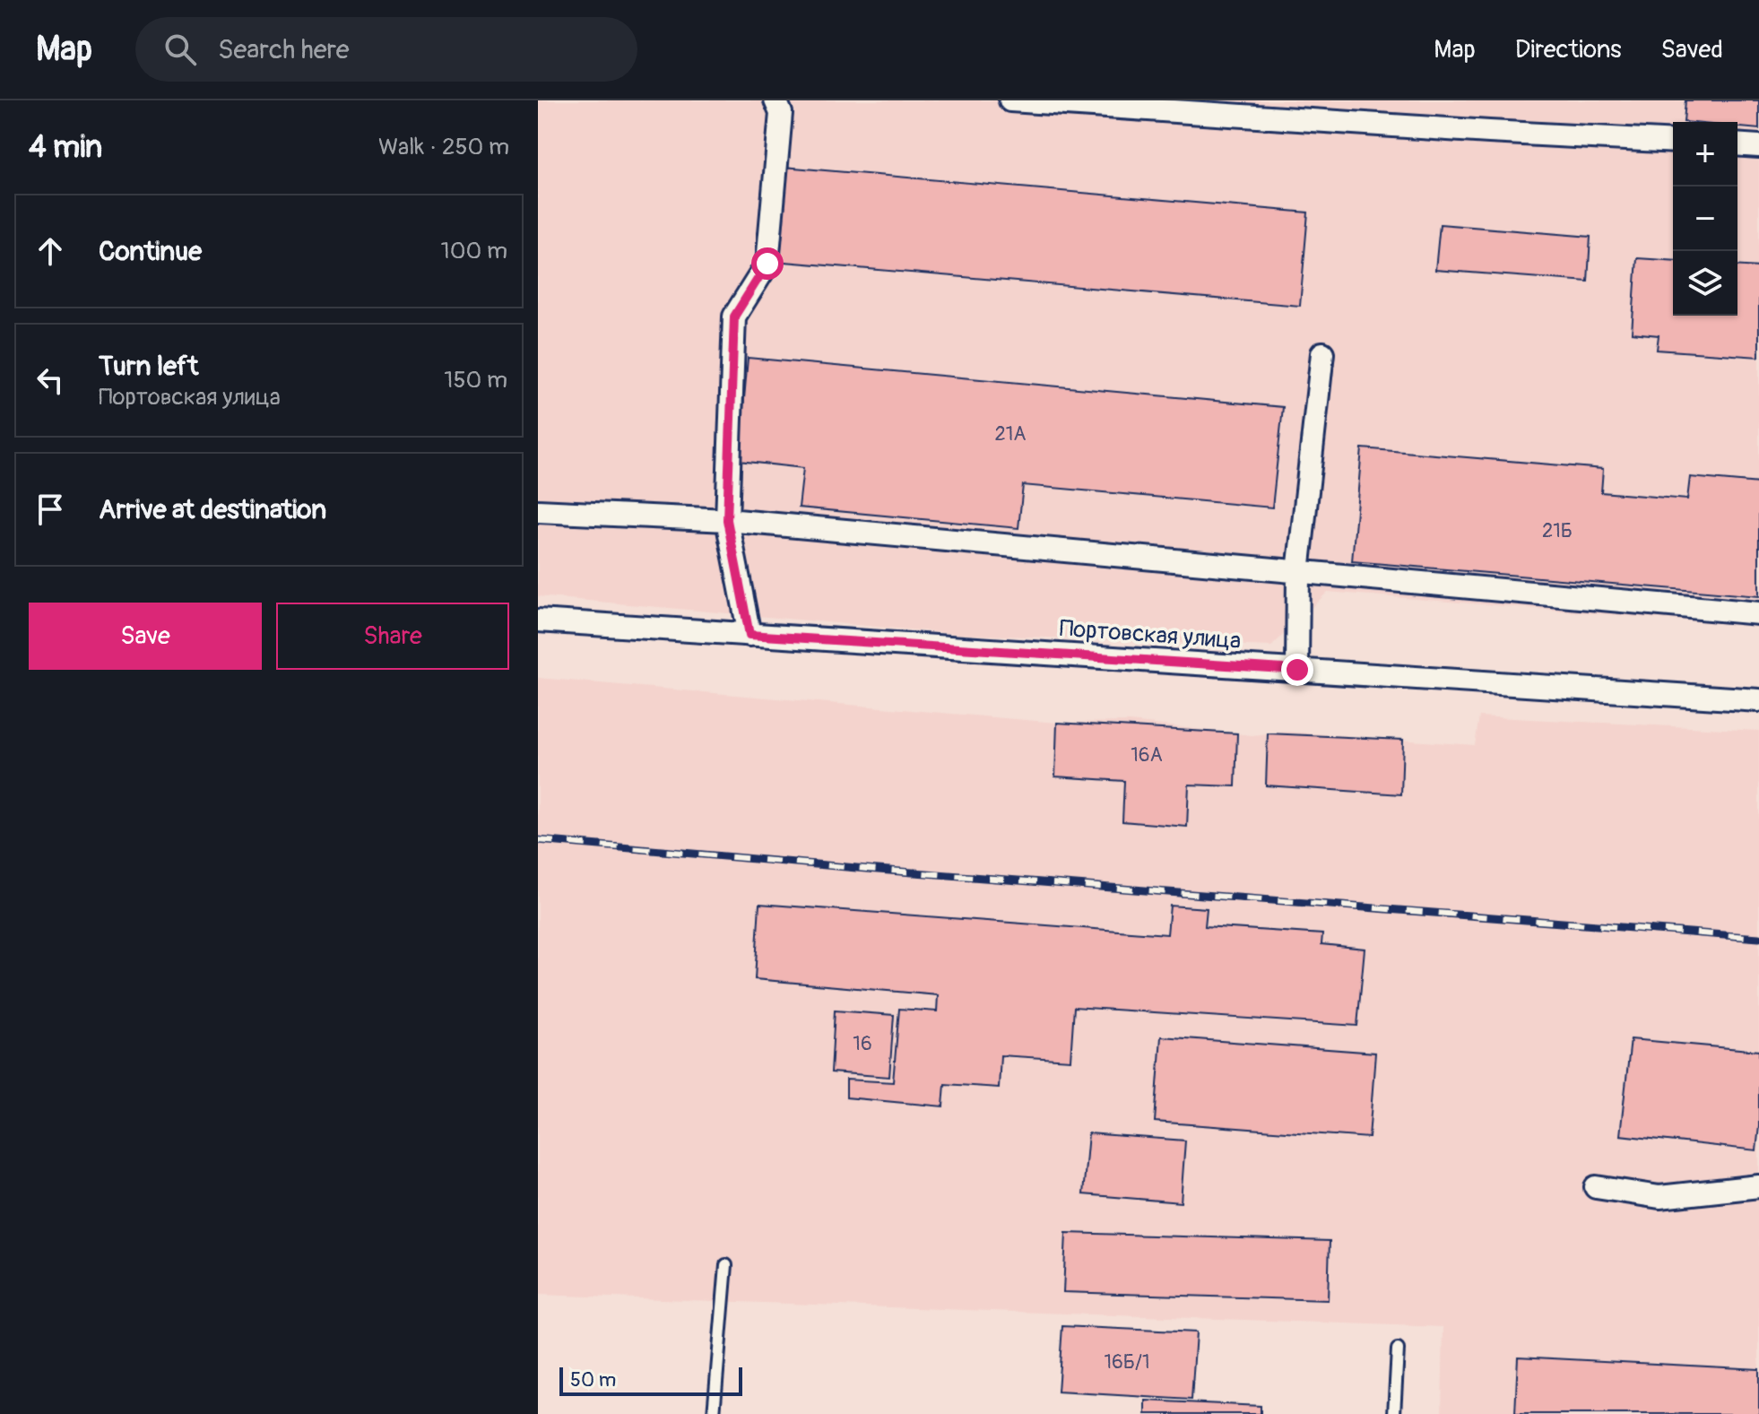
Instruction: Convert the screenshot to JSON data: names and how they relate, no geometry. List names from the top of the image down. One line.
{"streets":{"street":["Портовская улица"]},"house_numbers":["21А","21Б","16А","16","16Б/1"],"scale_bar":"50 m","page":{"header":"Map","search":"Search here","nav":["Map","Directions","Saved"],"heading":["4 min","Walk · 250 m"],"map_buttons":["+","−"],"list":[["Continue","100 m"],["Turn left","Портовская улица","150 m"],"Arrive at destination"],"buttons":["Save","Share"],"scale":"50 m"}}
